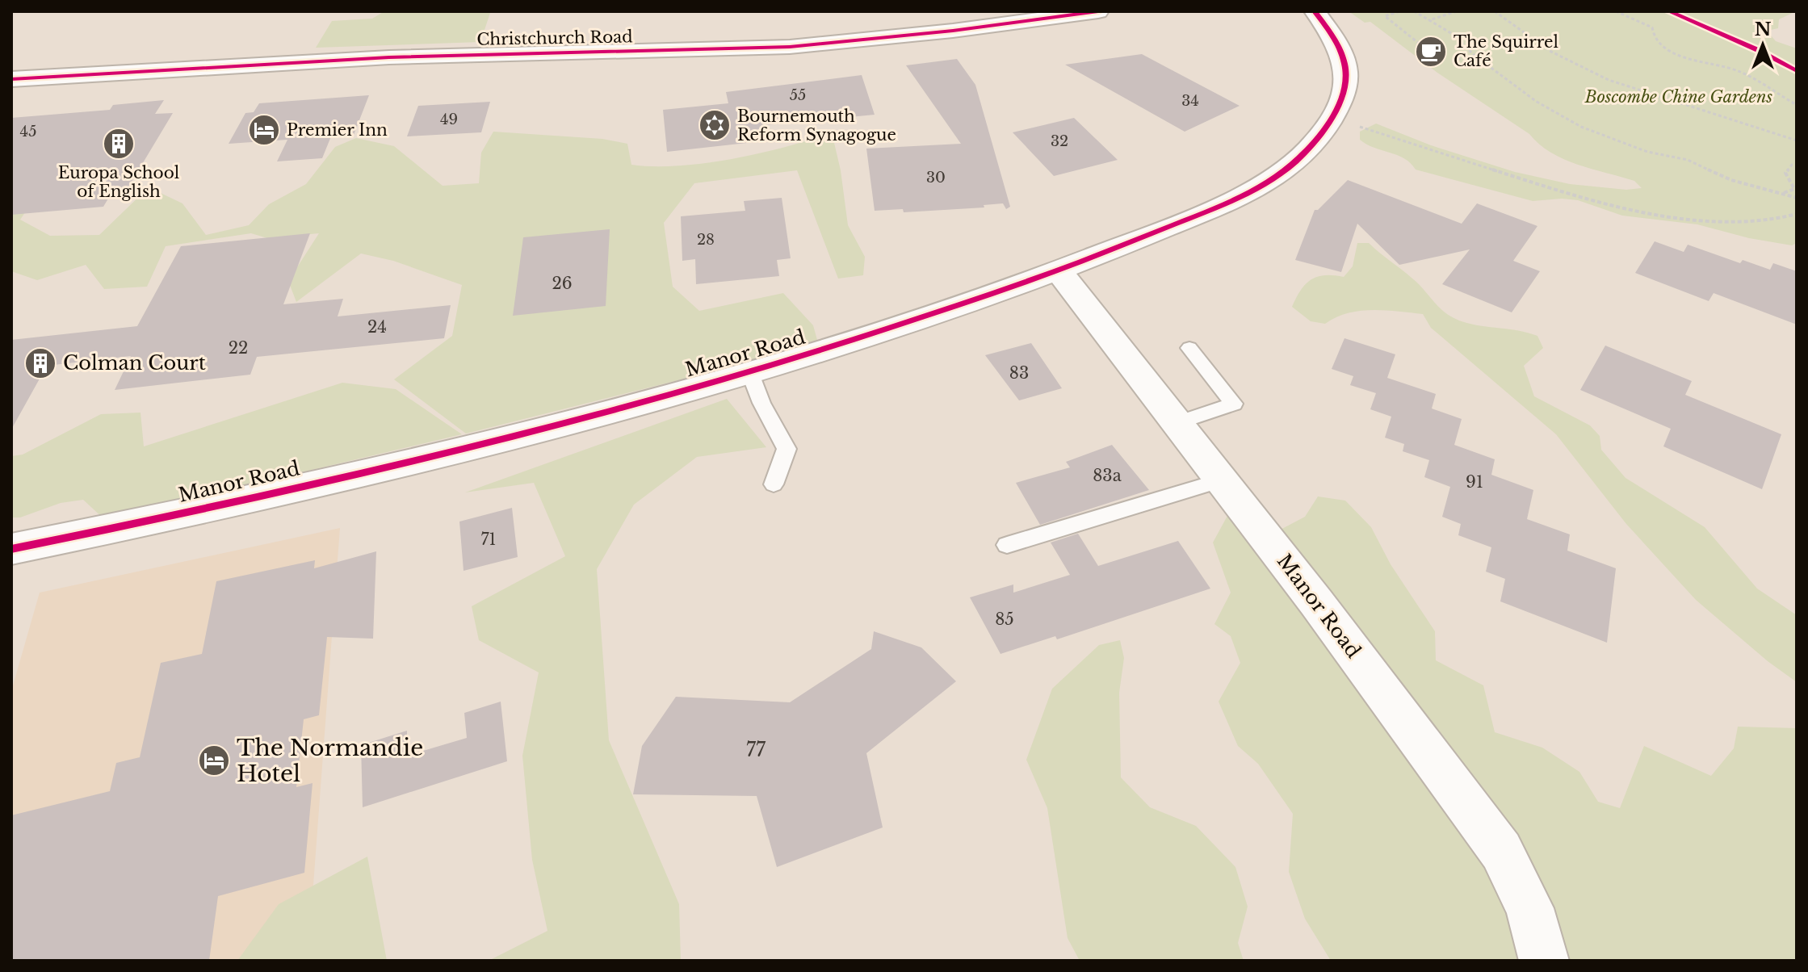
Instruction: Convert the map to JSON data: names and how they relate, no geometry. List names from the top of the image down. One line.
{"streets":{"street":["Christchurch Road","Manor Road"]},"parks":["Boscombe Chine Gardens"],"places":{"cafe":["The Squirrel Café"],"synagogue":["Bournemouth Reform Synagogue"],"hotel":["Premier Inn","The Normandie Hotel"],"building":["Europa School of English","Colman Court"]},"house_numbers":["55","34","49","45","32","30","28","26","24","22","83","83a","91","71","85","77"],"north":"top"}
